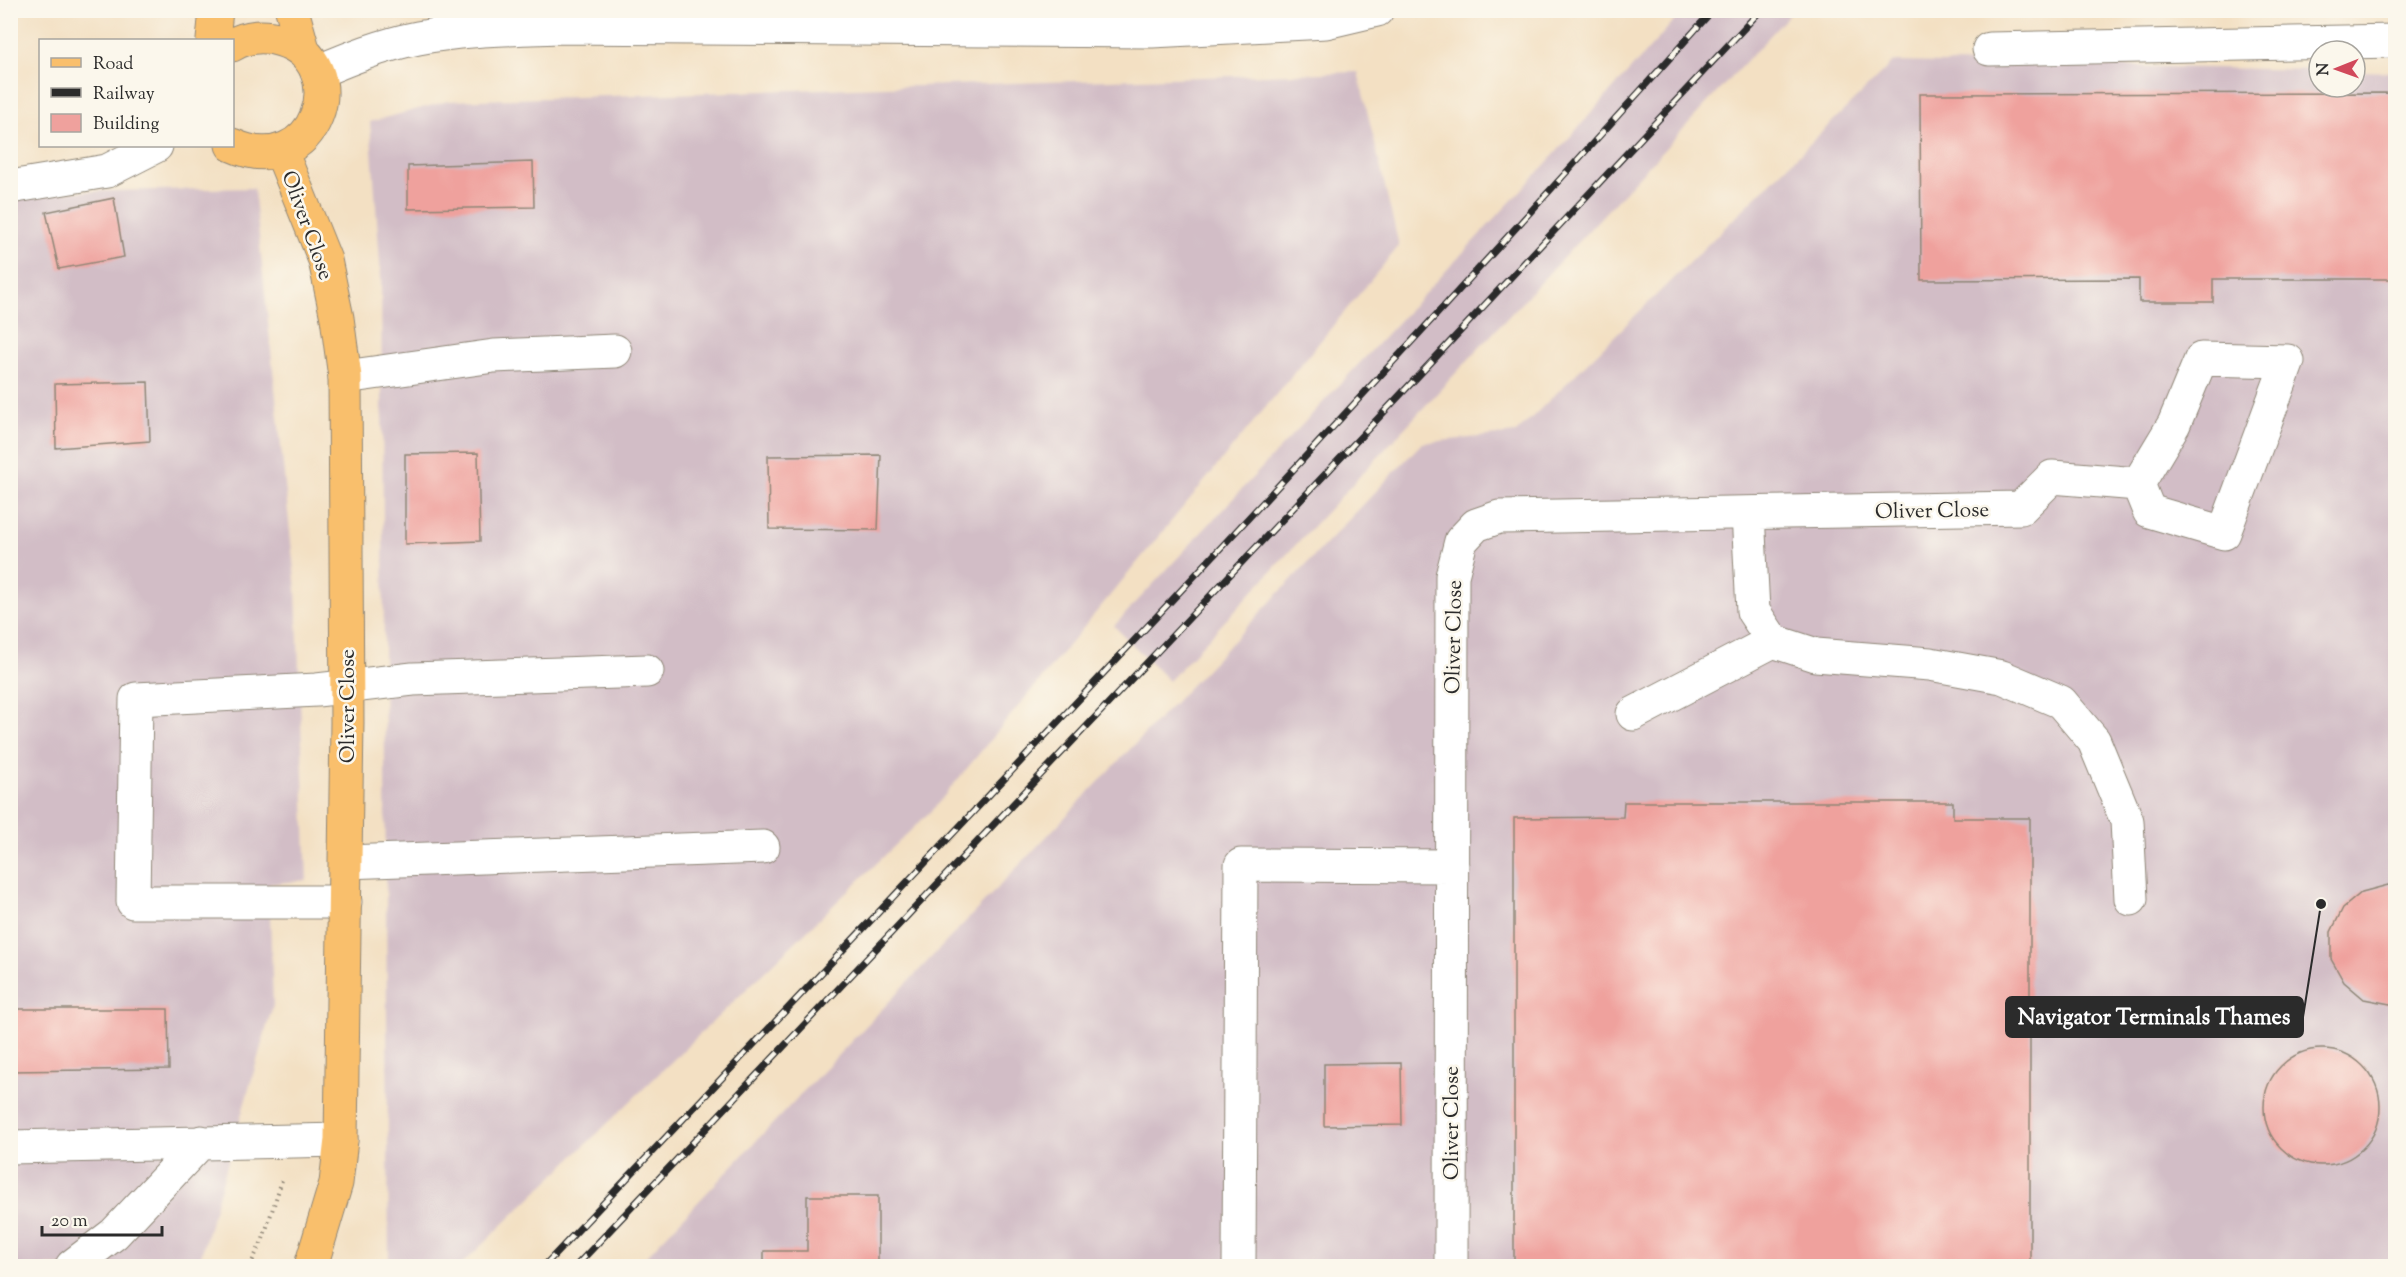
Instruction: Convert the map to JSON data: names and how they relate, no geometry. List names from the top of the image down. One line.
{"streets":{"main road":["Oliver Close"]},"places":["Navigator Terminals Thames"],"legend":["Road","Railway","Building"],"scale_bar":"20 m","north":"left"}
